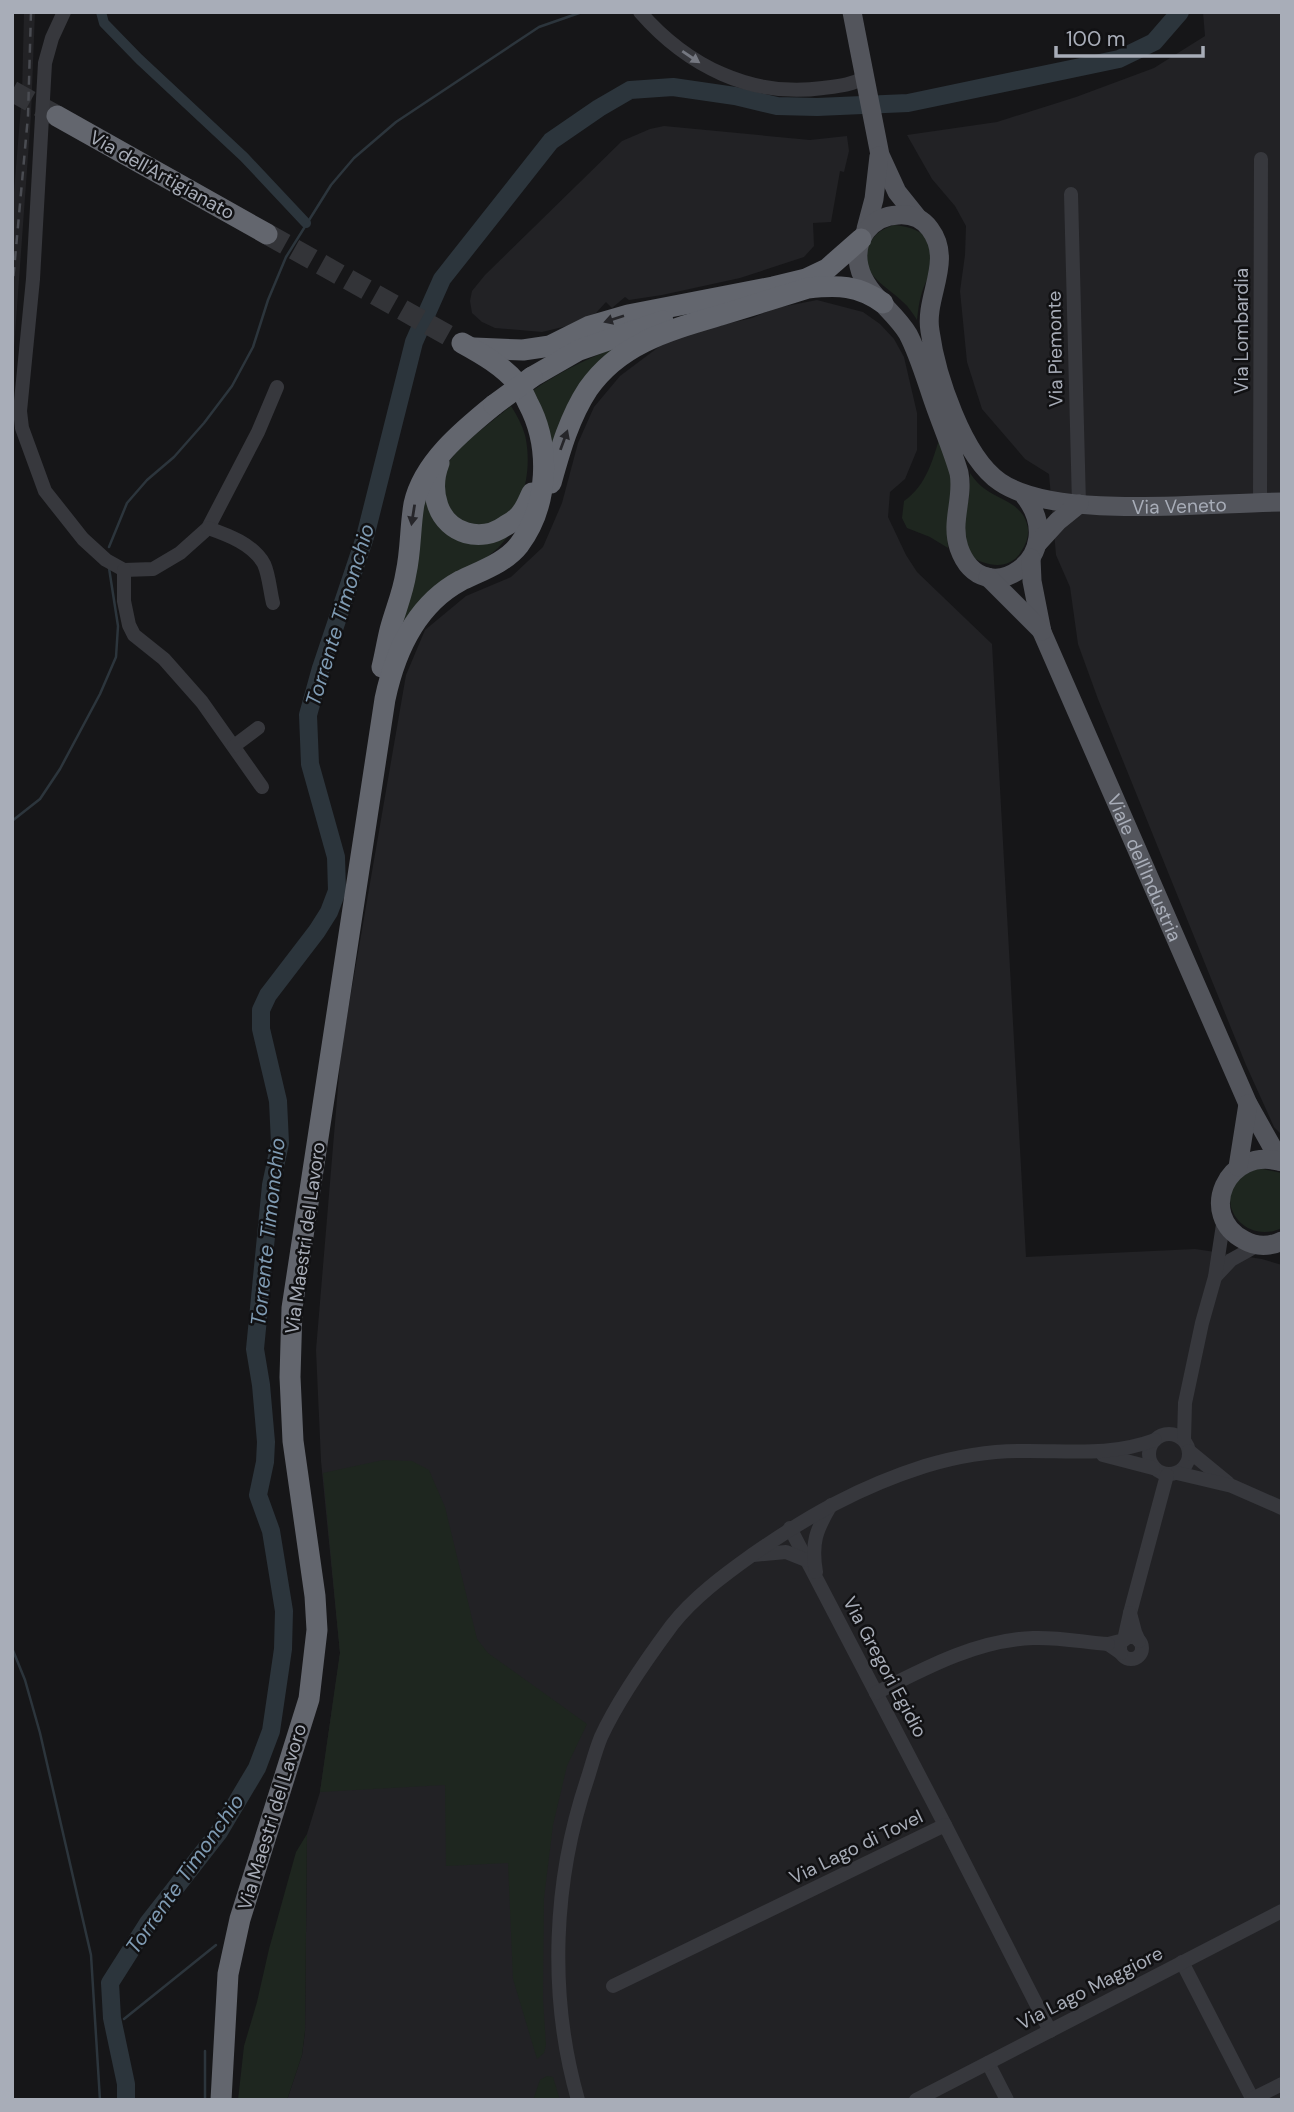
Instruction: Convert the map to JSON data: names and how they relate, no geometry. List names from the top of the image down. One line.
{"streets":{"highway":["Via dell'Artigianato","Via Maestri del Lavoro"],"main road":["Via Veneto","Viale dell'Industria"],"street":["Via Lombardia","Via Piemonte","Via Gregori Egidio","Via Lago di Tovel","Via Lago Maggiore"]},"crossings":[["Via Lombardia","Via Veneto"],["Via Piemonte","Via Veneto"],["Via Veneto","Viale dell'Industria"],["Via Gregori Egidio","Via Lago di Tovel"],["Via Lago di Tovel","Via Lago Maggiore"]],"water":["Torrente Timonchio"],"scale_bar":"100 m"}
